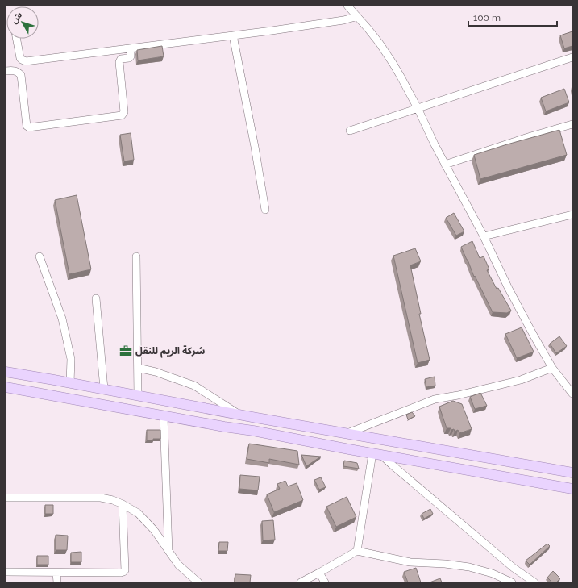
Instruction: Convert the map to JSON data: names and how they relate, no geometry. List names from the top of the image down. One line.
{"places":{"office":["شركة الريم للنقل"]},"scale_bar":"100 m","north":"top left"}
